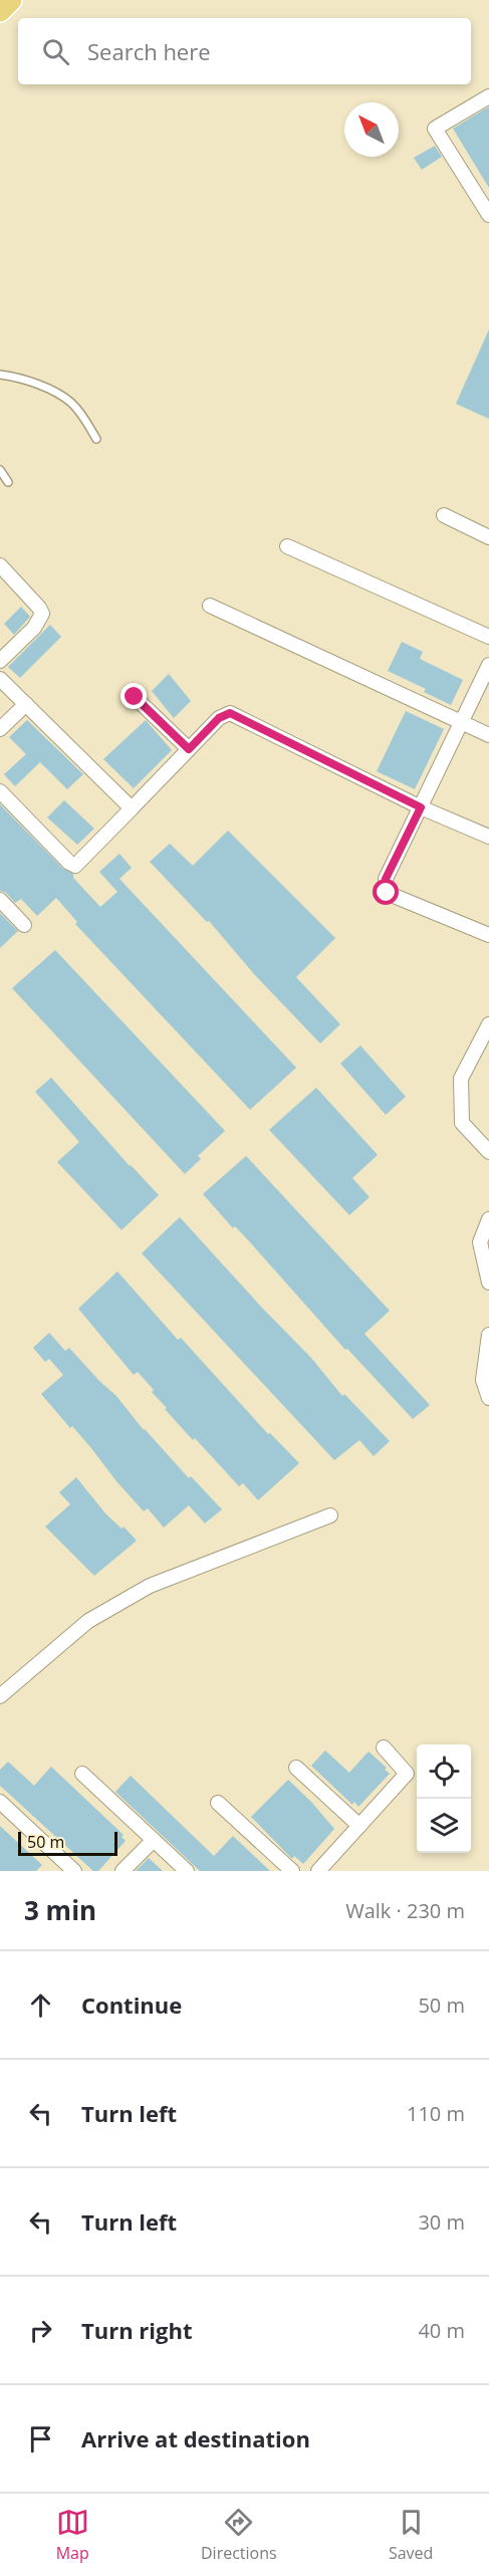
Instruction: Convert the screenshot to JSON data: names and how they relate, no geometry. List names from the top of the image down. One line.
{"scale_bar":"50 m","north":"top left","page":{"search":"Search here","scale":"50 m","heading":["3 min","Walk · 230 m"],"list":[["Continue","50 m"],["Turn left","110 m"],["Turn left","30 m"],["Turn right","40 m"],"Arrive at destination"],"nav":["Map","Directions","Saved"]}}
